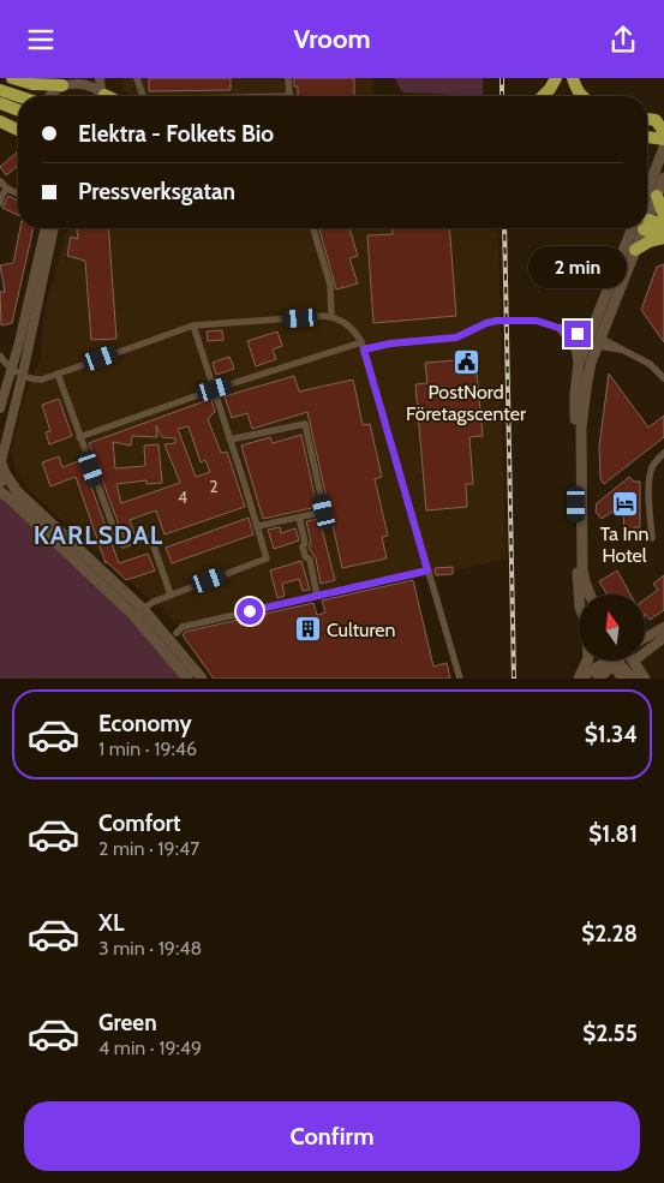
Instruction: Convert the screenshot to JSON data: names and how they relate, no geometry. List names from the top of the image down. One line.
{"districts":["KARLSDAL"],"places":{"public building":["PostNord Företagscenter"],"hotel":["Ta Inn Hotel"],"building":["Culturen"]},"house_numbers":["2","4"],"north":"top","page":{"header":"Vroom","banner":["Elektra - Folkets Bio","Pressverksgatan"],"bubble":"2 min","list":[{"name":"Economy","note":"1 min · 19:46","value":"$1.34"},{"name":"Comfort","note":"2 min · 19:47","value":"$1.81"},{"name":"XL","note":"3 min · 19:48","value":"$2.28"},{"name":"Green","note":"4 min · 19:49","value":"$2.55"}],"buttons":"Confirm"}}
